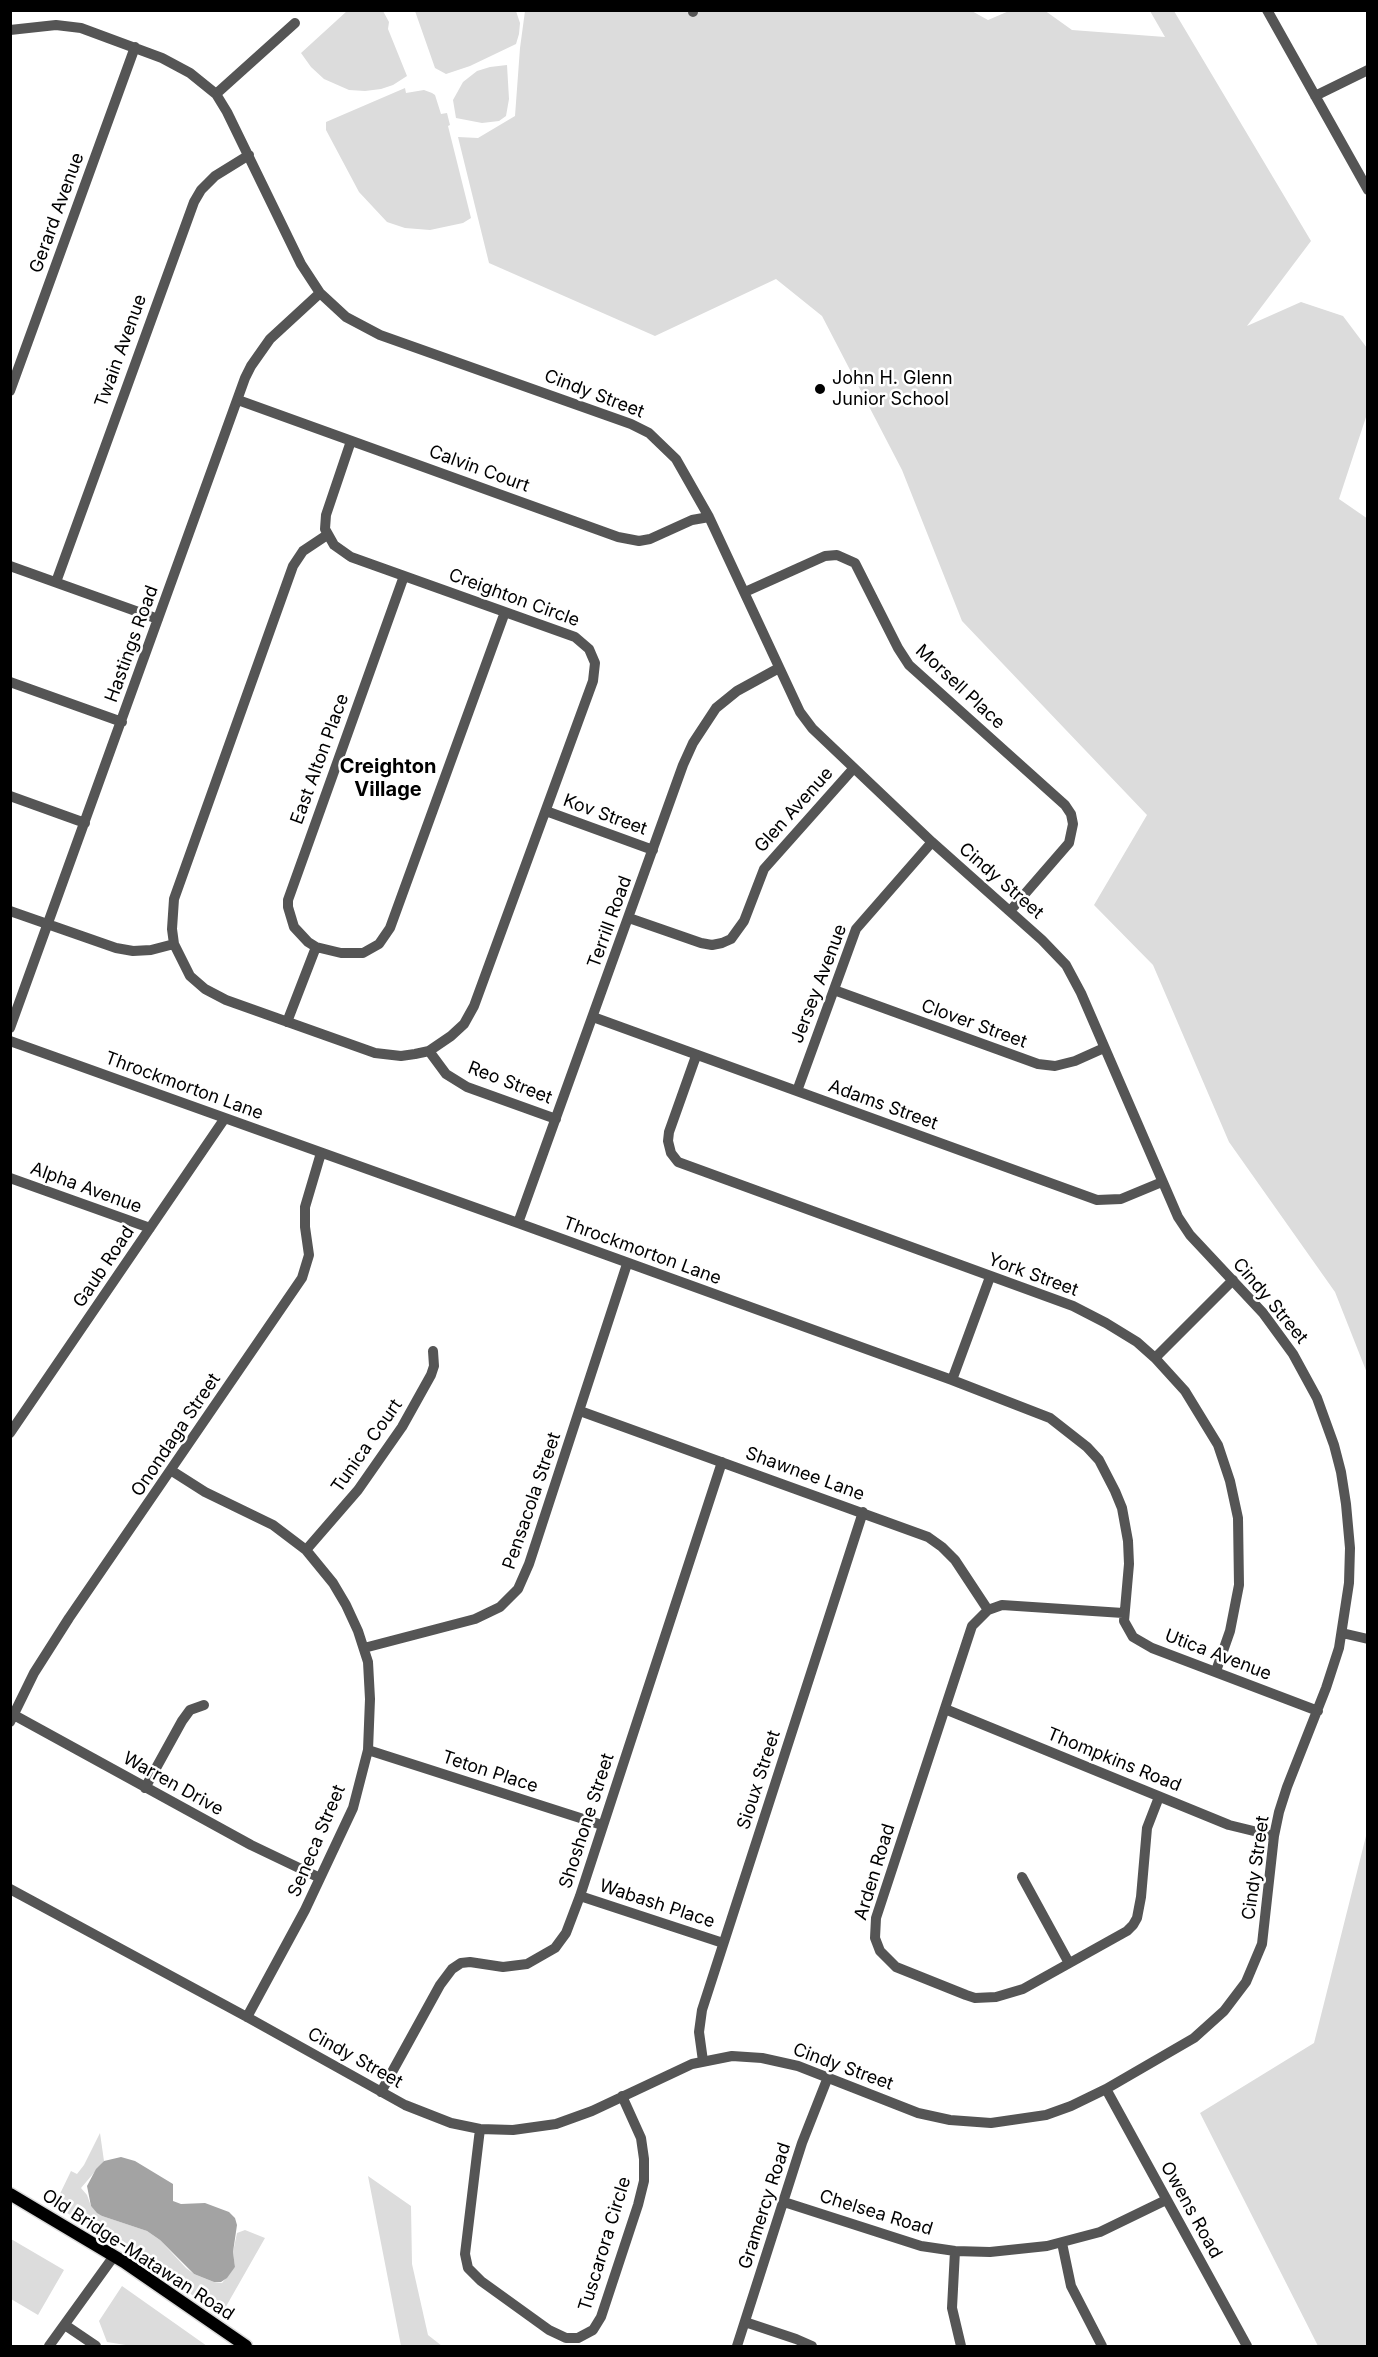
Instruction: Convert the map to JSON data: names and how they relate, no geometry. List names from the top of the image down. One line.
{"streets":{"main road":["Old Bridge-Matawan Road"],"street":["Gerard Avenue","Twain Avenue","Cindy Street","Calvin Court","Creighton Circle","Hastings Road","Morsell Place","East Alton Place","Glen Avenue","Kov Street","Terrill Road","Jersey Avenue","Clover Street","Reo Street","Throckmorton Lane","Adams Street","Alpha Avenue","Gaub Road","York Street","Onondaga Street","Tunica Court","Shawnee Lane","Pensacola Street","Utica Avenue","Thompkins Road","Teton Place","Sioux Street","Warren Drive","Shoshone Street","Seneca Street","Arden Road","Wabash Place","Gramercy Road","Owens Road","Chelsea Road","Tuscarora Circle"]},"crossings":[["Gerard Avenue","Cindy Street"],["Twain Avenue","Cindy Street"],["Cindy Street","Calvin Court"],["Cindy Street","Hastings Road"],["Cindy Street","Morsell Place"],["Cindy Street","Glen Avenue"],["Cindy Street","Terrill Road"],["Cindy Street","Jersey Avenue"],["Cindy Street","Clover Street"],["Cindy Street","Adams Street"],["Cindy Street","Utica Avenue"],["Cindy Street","Thompkins Road"],["Cindy Street","Sioux Street"],["Cindy Street","Shoshone Street"],["Cindy Street","Seneca Street"],["Cindy Street","Gramercy Road"],["Cindy Street","Owens Road"],["Cindy Street","Tuscarora Circle"],["Calvin Court","Hastings Road"],["Creighton Circle","East Alton Place"],["Creighton Circle","Kov Street"],["Creighton Circle","Reo Street"],["Glen Avenue","Terrill Road"],["Kov Street","Terrill Road"],["Terrill Road","Reo Street"],["Terrill Road","Throckmorton Lane"],["Terrill Road","Adams Street"],["Jersey Avenue","Clover Street"],["Jersey Avenue","Adams Street"],["Throckmorton Lane","Gaub Road"],["Throckmorton Lane","Onondaga Street"],["Throckmorton Lane","Pensacola Street"],["Throckmorton Lane","Utica Avenue"],["Adams Street","York Street"],["Alpha Avenue","Gaub Road"],["York Street","Utica Avenue"],["Onondaga Street","Warren Drive"],["Onondaga Street","Seneca Street"],["Tunica Court","Seneca Street"],["Shawnee Lane","Pensacola Street"],["Shawnee Lane","Sioux Street"],["Shawnee Lane","Shoshone Street"],["Shawnee Lane","Arden Road"],["Pensacola Street","Seneca Street"],["Thompkins Road","Arden Road"],["Teton Place","Shoshone Street"],["Teton Place","Seneca Street"],["Sioux Street","Wabash Place"],["Warren Drive","Seneca Street"],["Shoshone Street","Wabash Place"],["Gramercy Road","Chelsea Road"],["Owens Road","Chelsea Road"]],"districts":["Creighton Village"],"places":["John H. Glenn Junior School"]}
